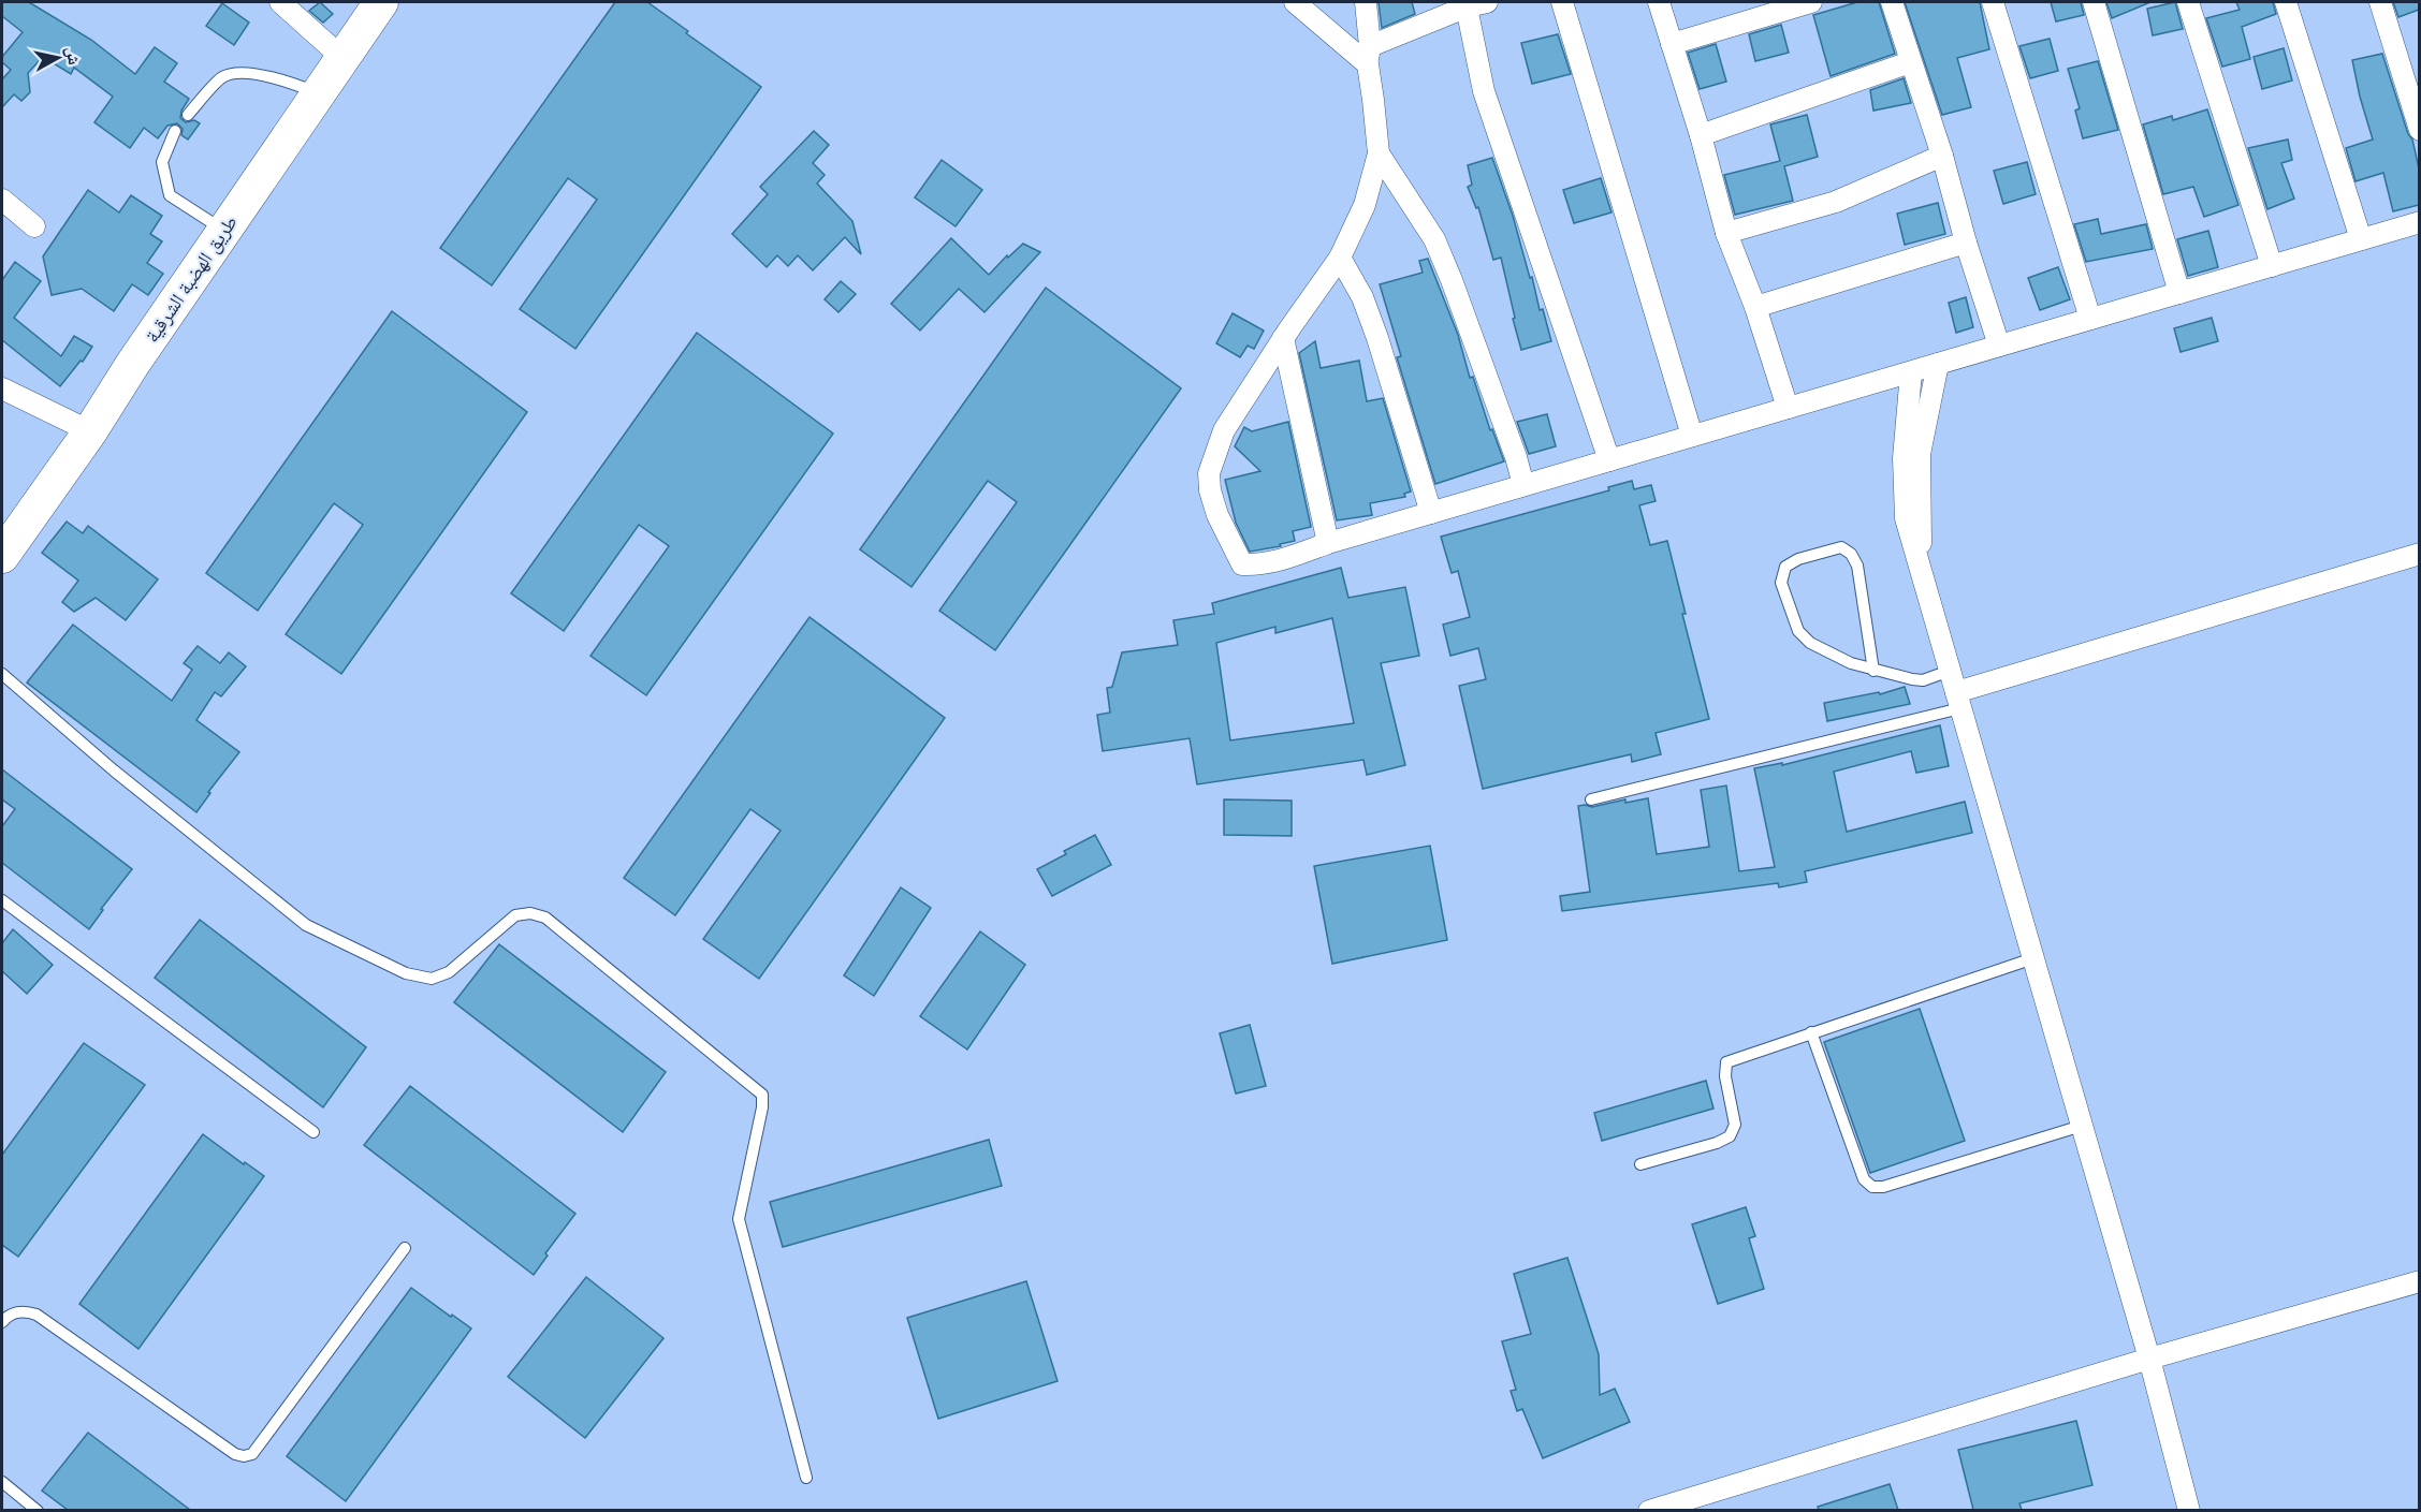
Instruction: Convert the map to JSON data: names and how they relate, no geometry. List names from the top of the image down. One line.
{"streets":{"main road":["طريق الهضبة الشرقية"]},"north":"right"}
